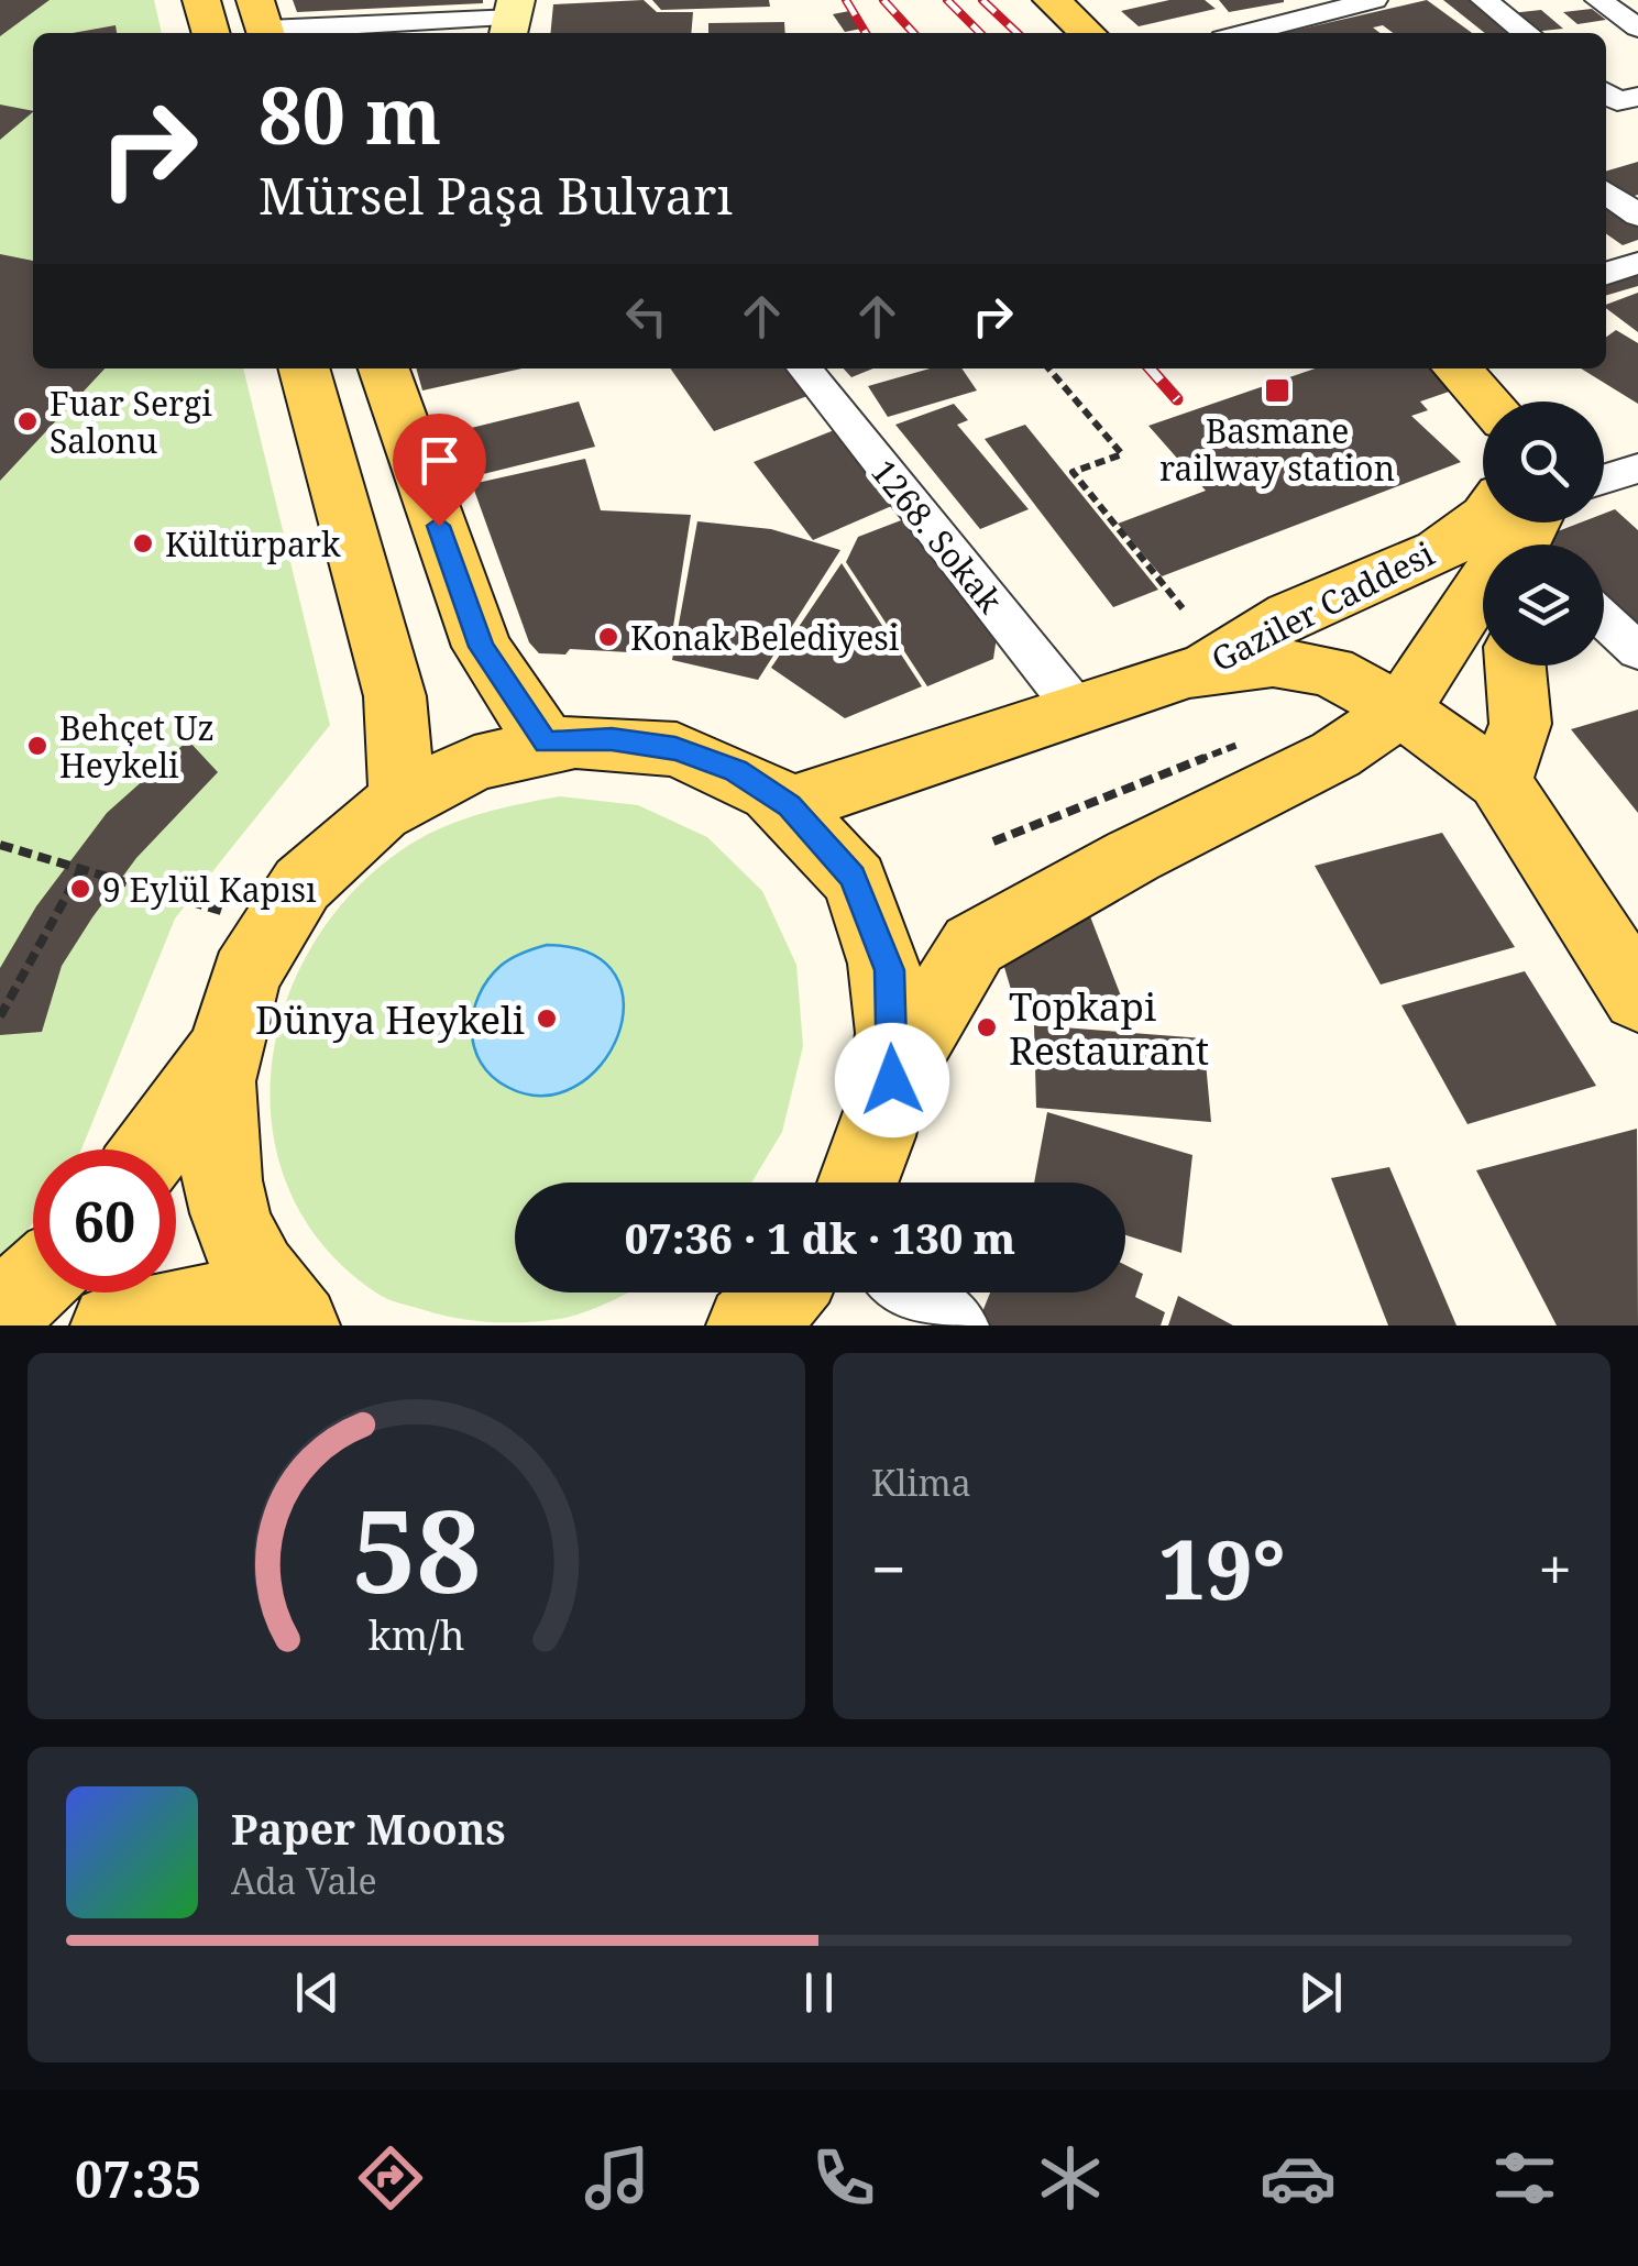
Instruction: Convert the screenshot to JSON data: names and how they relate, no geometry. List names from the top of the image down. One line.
{"streets":{"main road":["Gaziler Caddesi"],"street":["1268. Sokak"]},"places":{"transit":["Basmane railway station"],"other":["Fuar Sergi Salonu","Kültürpark","Konak Belediyesi","Behçet Uz Heykeli","9 Eylül Kapısı","Dünya Heykeli","Topkapi Restaurant"]},"page":{"turn":["80 m","Mürsel Paşa Bulvarı"],"limit":"60","trip":"07:36 · 1 dk · 130 m","tile":"Klima","heat":["−","19°","+"],"song":["Paper Moons","Ada Vale"],"tabs":"07:35","gauge":["58","km/h"]}}
